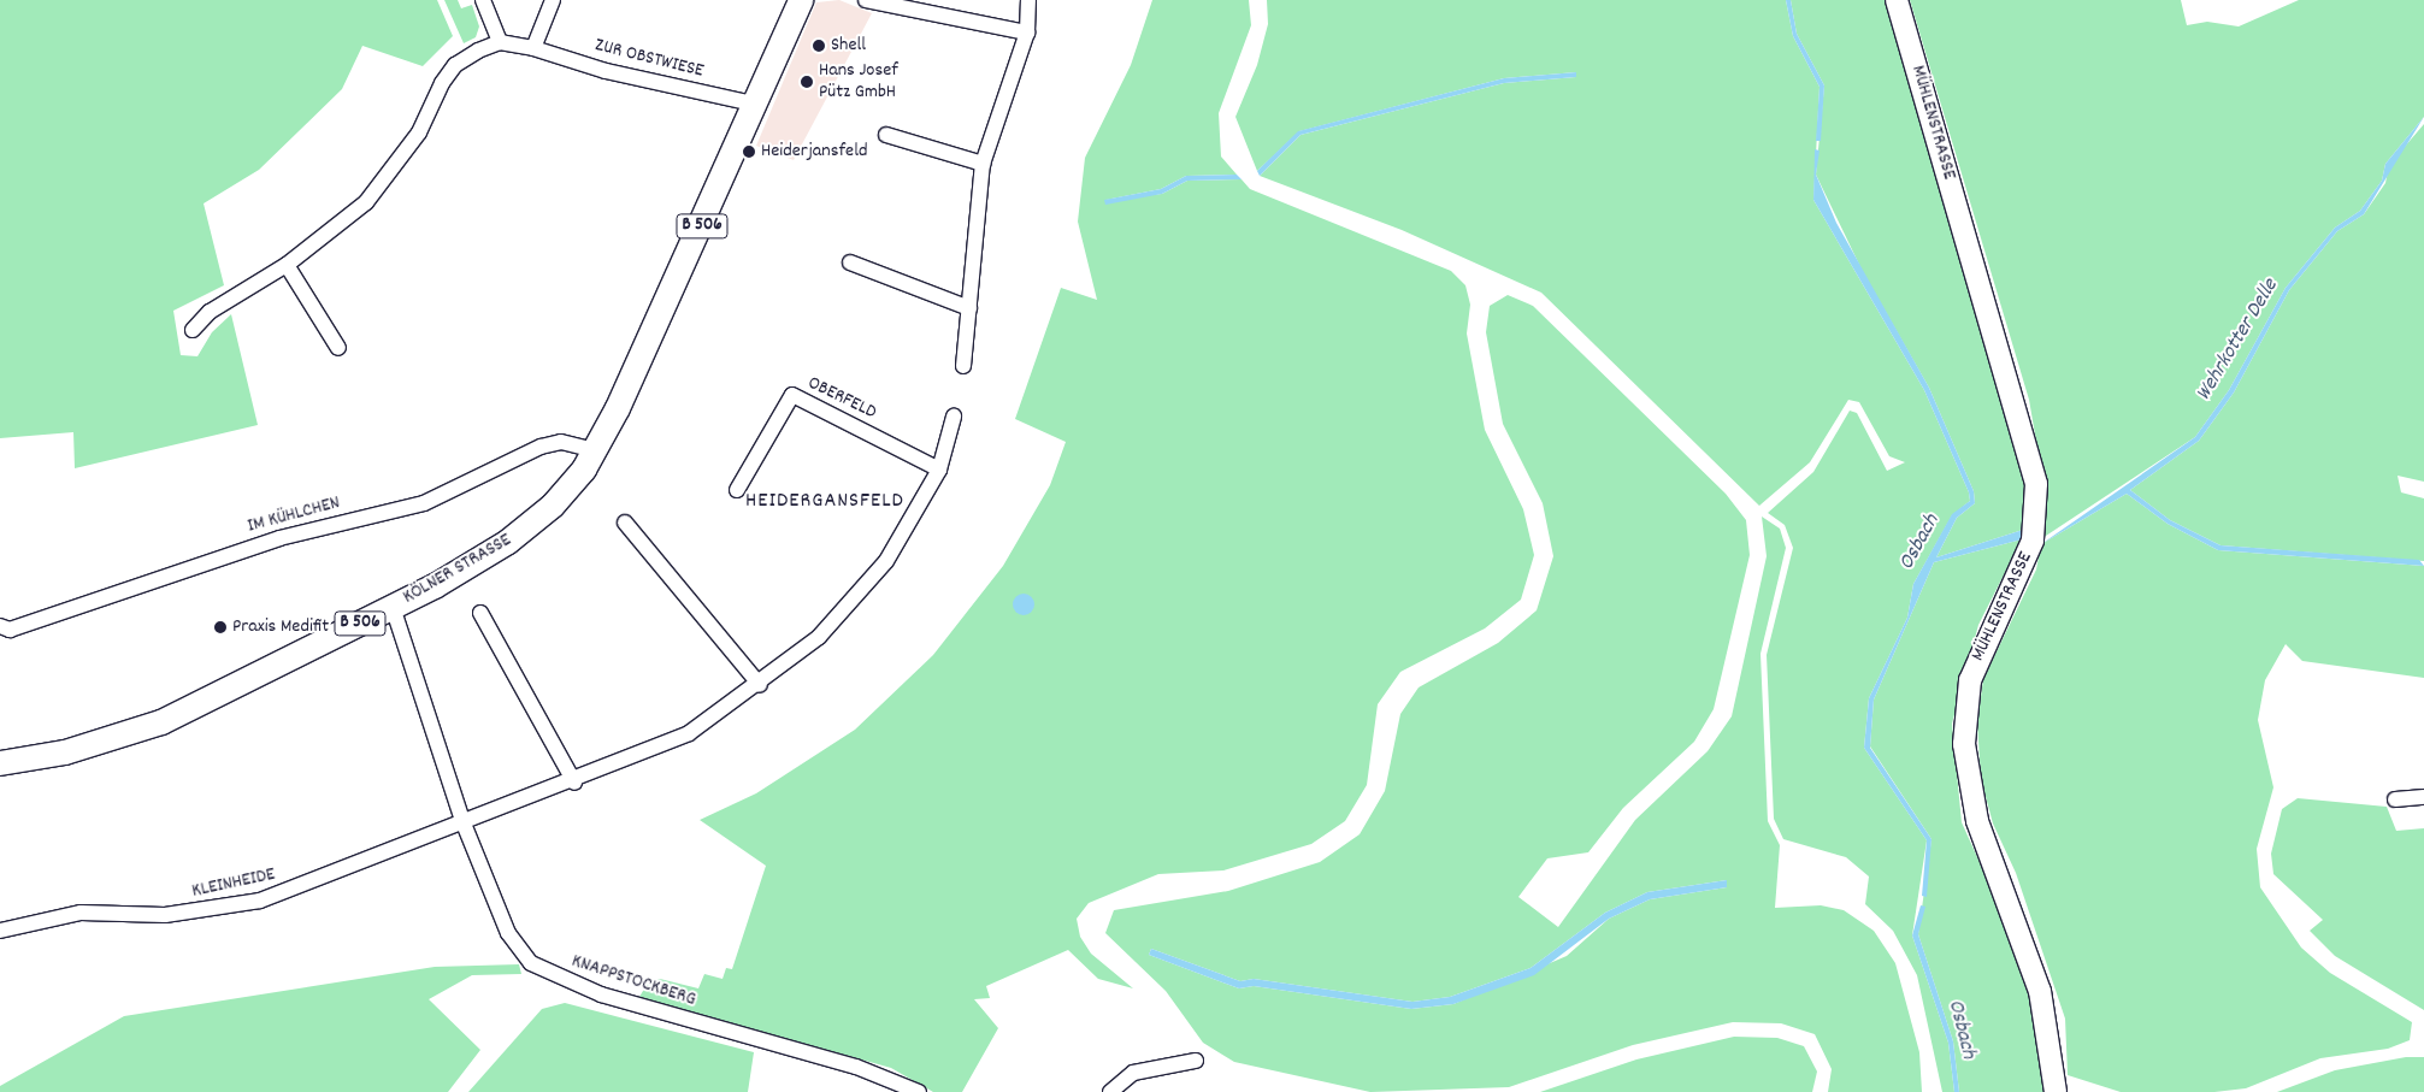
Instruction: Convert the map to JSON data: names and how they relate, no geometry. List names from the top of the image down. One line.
{"streets":{"main road":["B 506","KÖLNER STRASSE"],"street":["ZUR OBSTWIESE","MÜHLENSTRASSE","OBERFELD","IM KÜHLCHEN","KLEINHEIDE","KNAPPSTOCKBERG"]},"crossings":[["ZUR OBSTWIESE","KÖLNER STRASSE"],["OBERFELD","KLEINHEIDE"],["IM KÜHLCHEN","KÖLNER STRASSE"],["KÖLNER STRASSE","KNAPPSTOCKBERG"],["KLEINHEIDE","KNAPPSTOCKBERG"]],"districts":["HEIDERGANSFELD"],"water":["Wehrkotter Delle","Osbach"],"places":["Shell","Hans Josef Pütz GmbH","Heiderjansfeld","Praxis Medifit"]}
